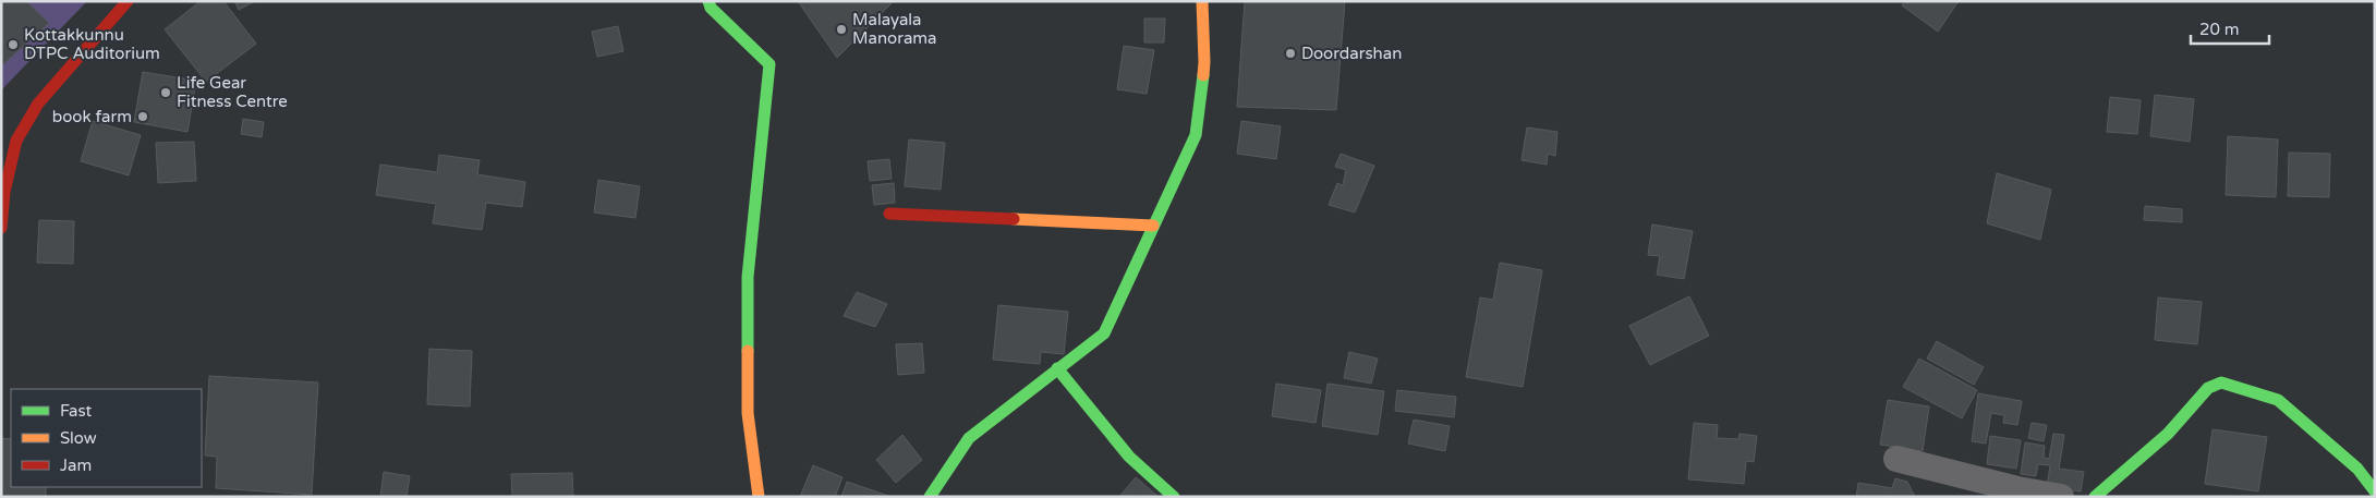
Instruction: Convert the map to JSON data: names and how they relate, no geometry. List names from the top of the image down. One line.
{"places":["Malayala Manorama","Kottakkunnu DTPC Auditorium","Doordarshan","Life Gear Fitness Centre","book farm"],"legend":["Fast","Slow","Jam"],"scale_bar":"20 m"}
